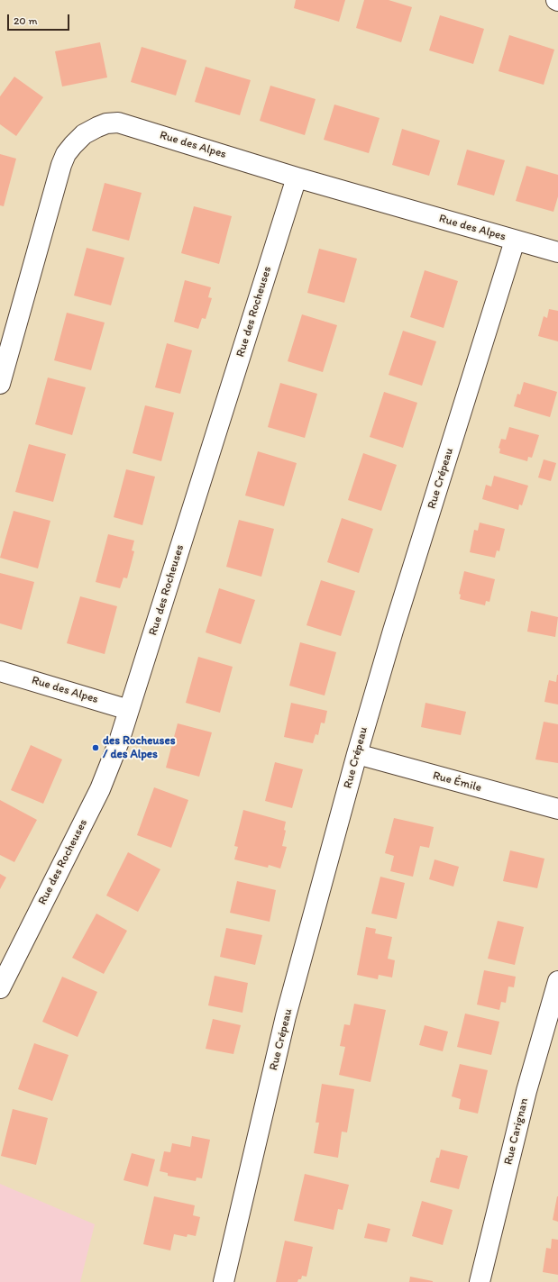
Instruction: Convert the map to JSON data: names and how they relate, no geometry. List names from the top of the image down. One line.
{"streets":{"street":["Rue des Alpes","Rue des Rocheuses","Rue Crépeau","Rue Émile","Rue Carignan"]},"crossings":[["Rue des Alpes","Rue des Rocheuses"],["Rue des Alpes","Rue Crépeau"],["Rue Crépeau","Rue Émile"]],"places":["des Rocheuses / des Alpes"],"scale_bar":"20 m"}
